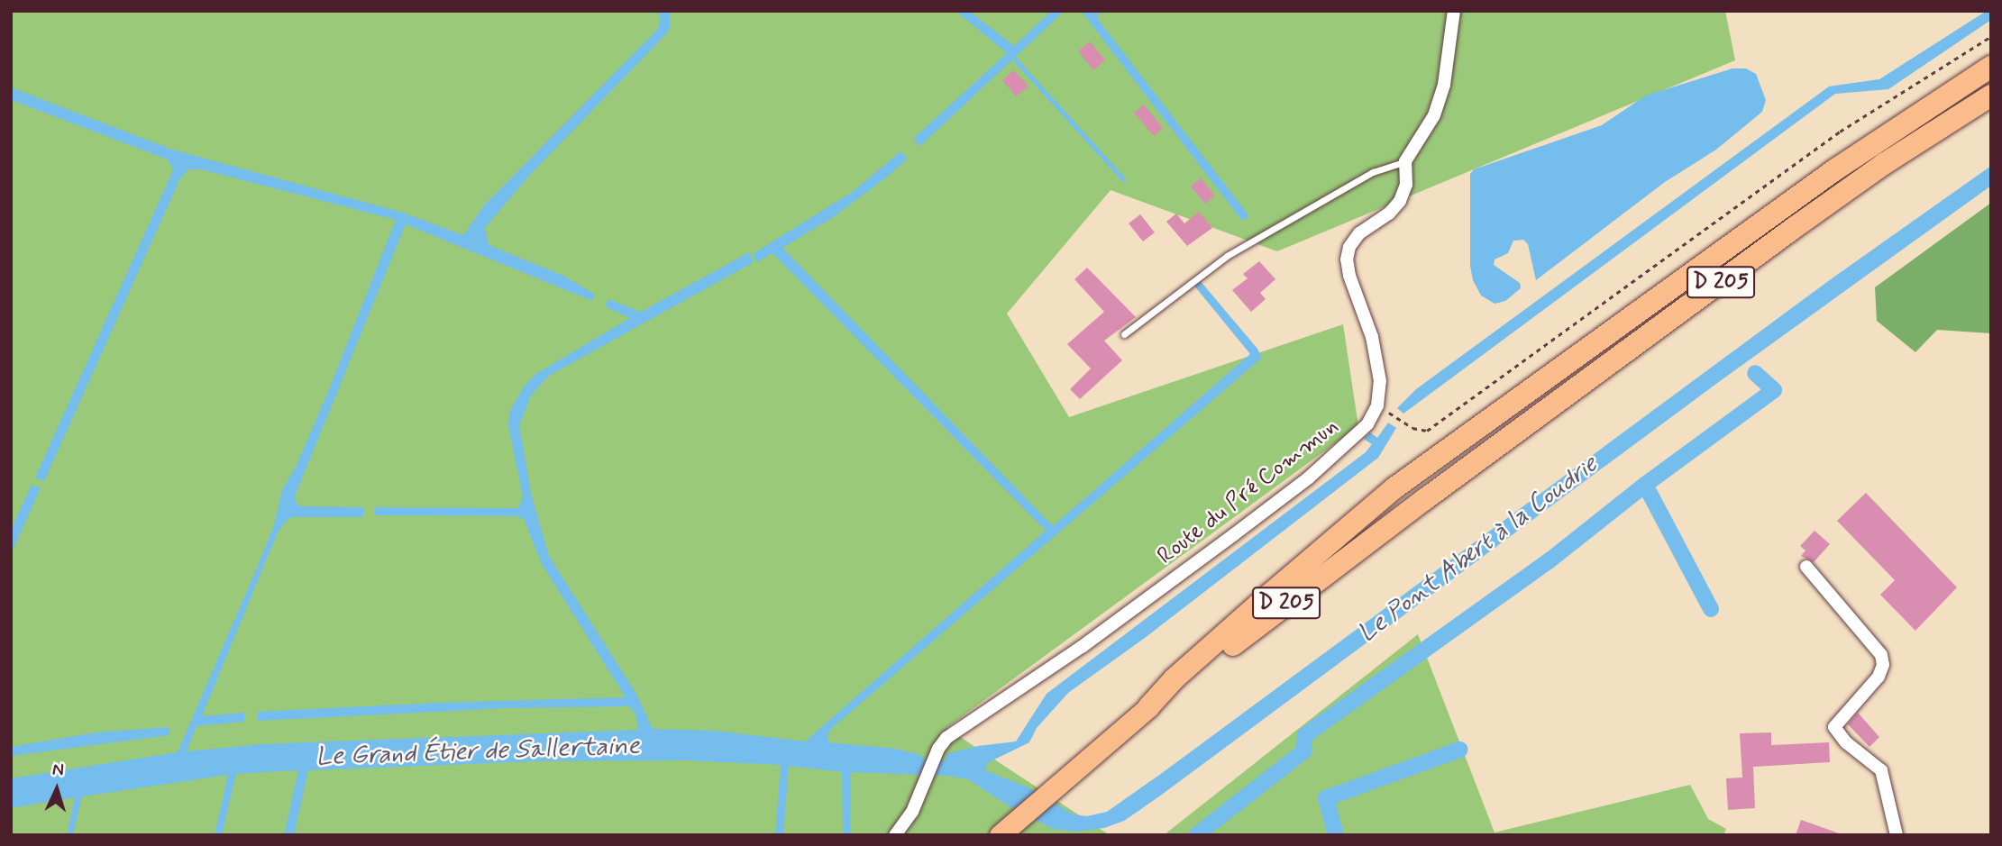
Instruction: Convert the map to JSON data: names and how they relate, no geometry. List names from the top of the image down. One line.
{"streets":{"highway":["D 205"],"street":["Route du Pré Commun"]},"water":["Le Pont Abert à la Coudrie","Le Grand Étier de Sallertaine"],"north":"top"}
